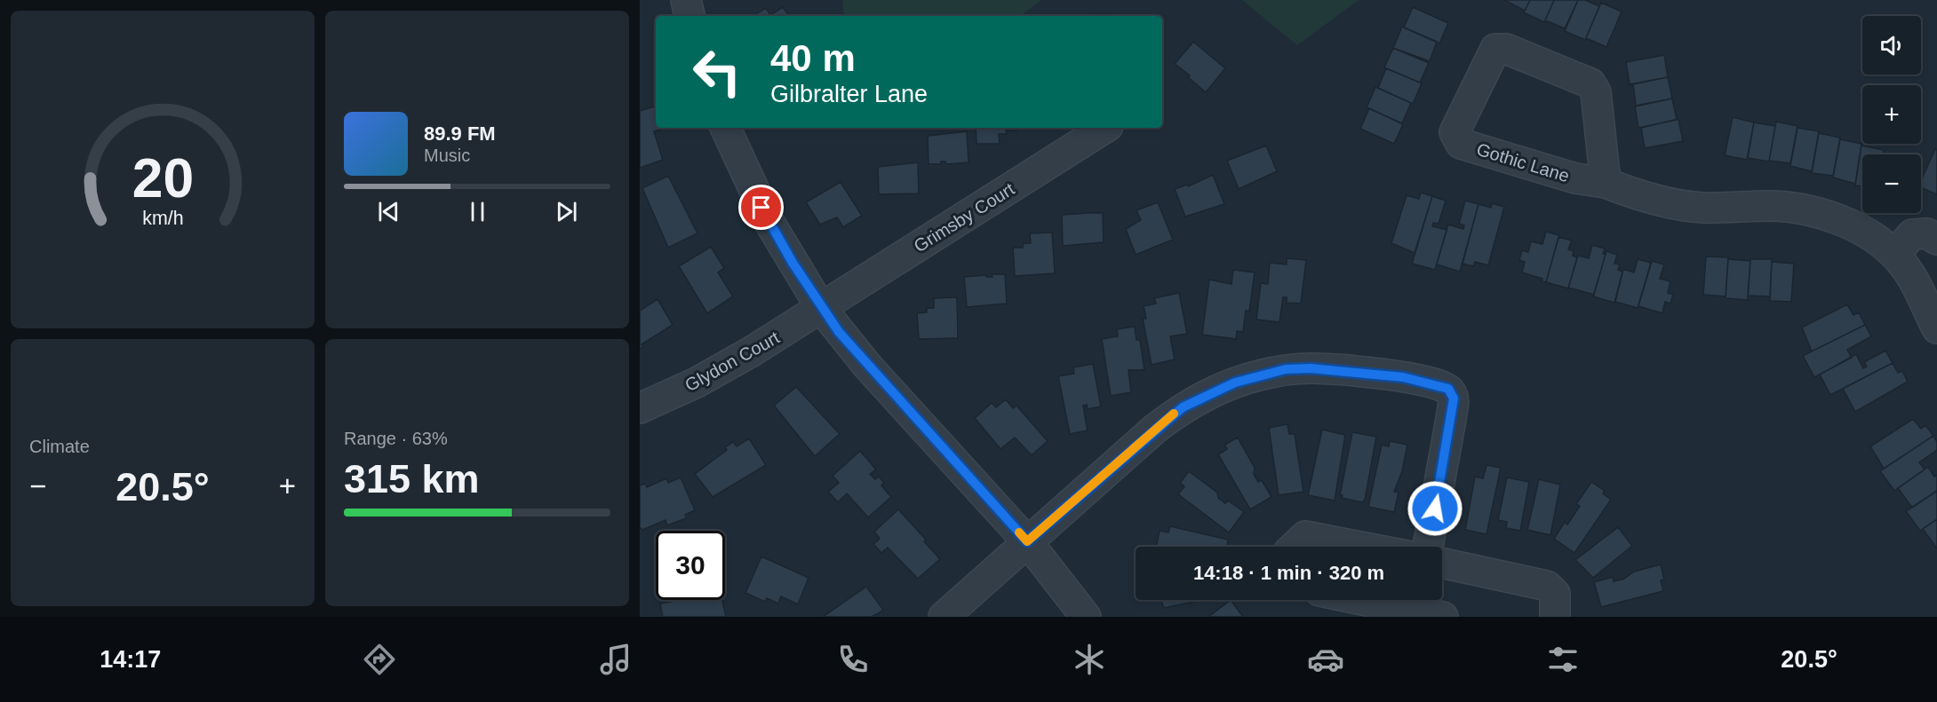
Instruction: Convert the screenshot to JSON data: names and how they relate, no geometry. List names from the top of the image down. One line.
{"streets":{"street":["Gothic Lane","Grimsby Court","Glydon Court"]},"crossings":[["Grimsby Court","Glydon Court"]],"page":{"map_buttons":["+","−"],"turn":["40 m","Gilbralter Lane"],"song":["89.9 FM","Music"],"tile":["Climate",["Range · 63%","315 km"]],"heat":["−","20.5°","+"],"limit":"30","trip":"14:18 · 1 min · 320 m","tabs":["14:17","20.5°"],"gauge":["20","km/h"]}}
